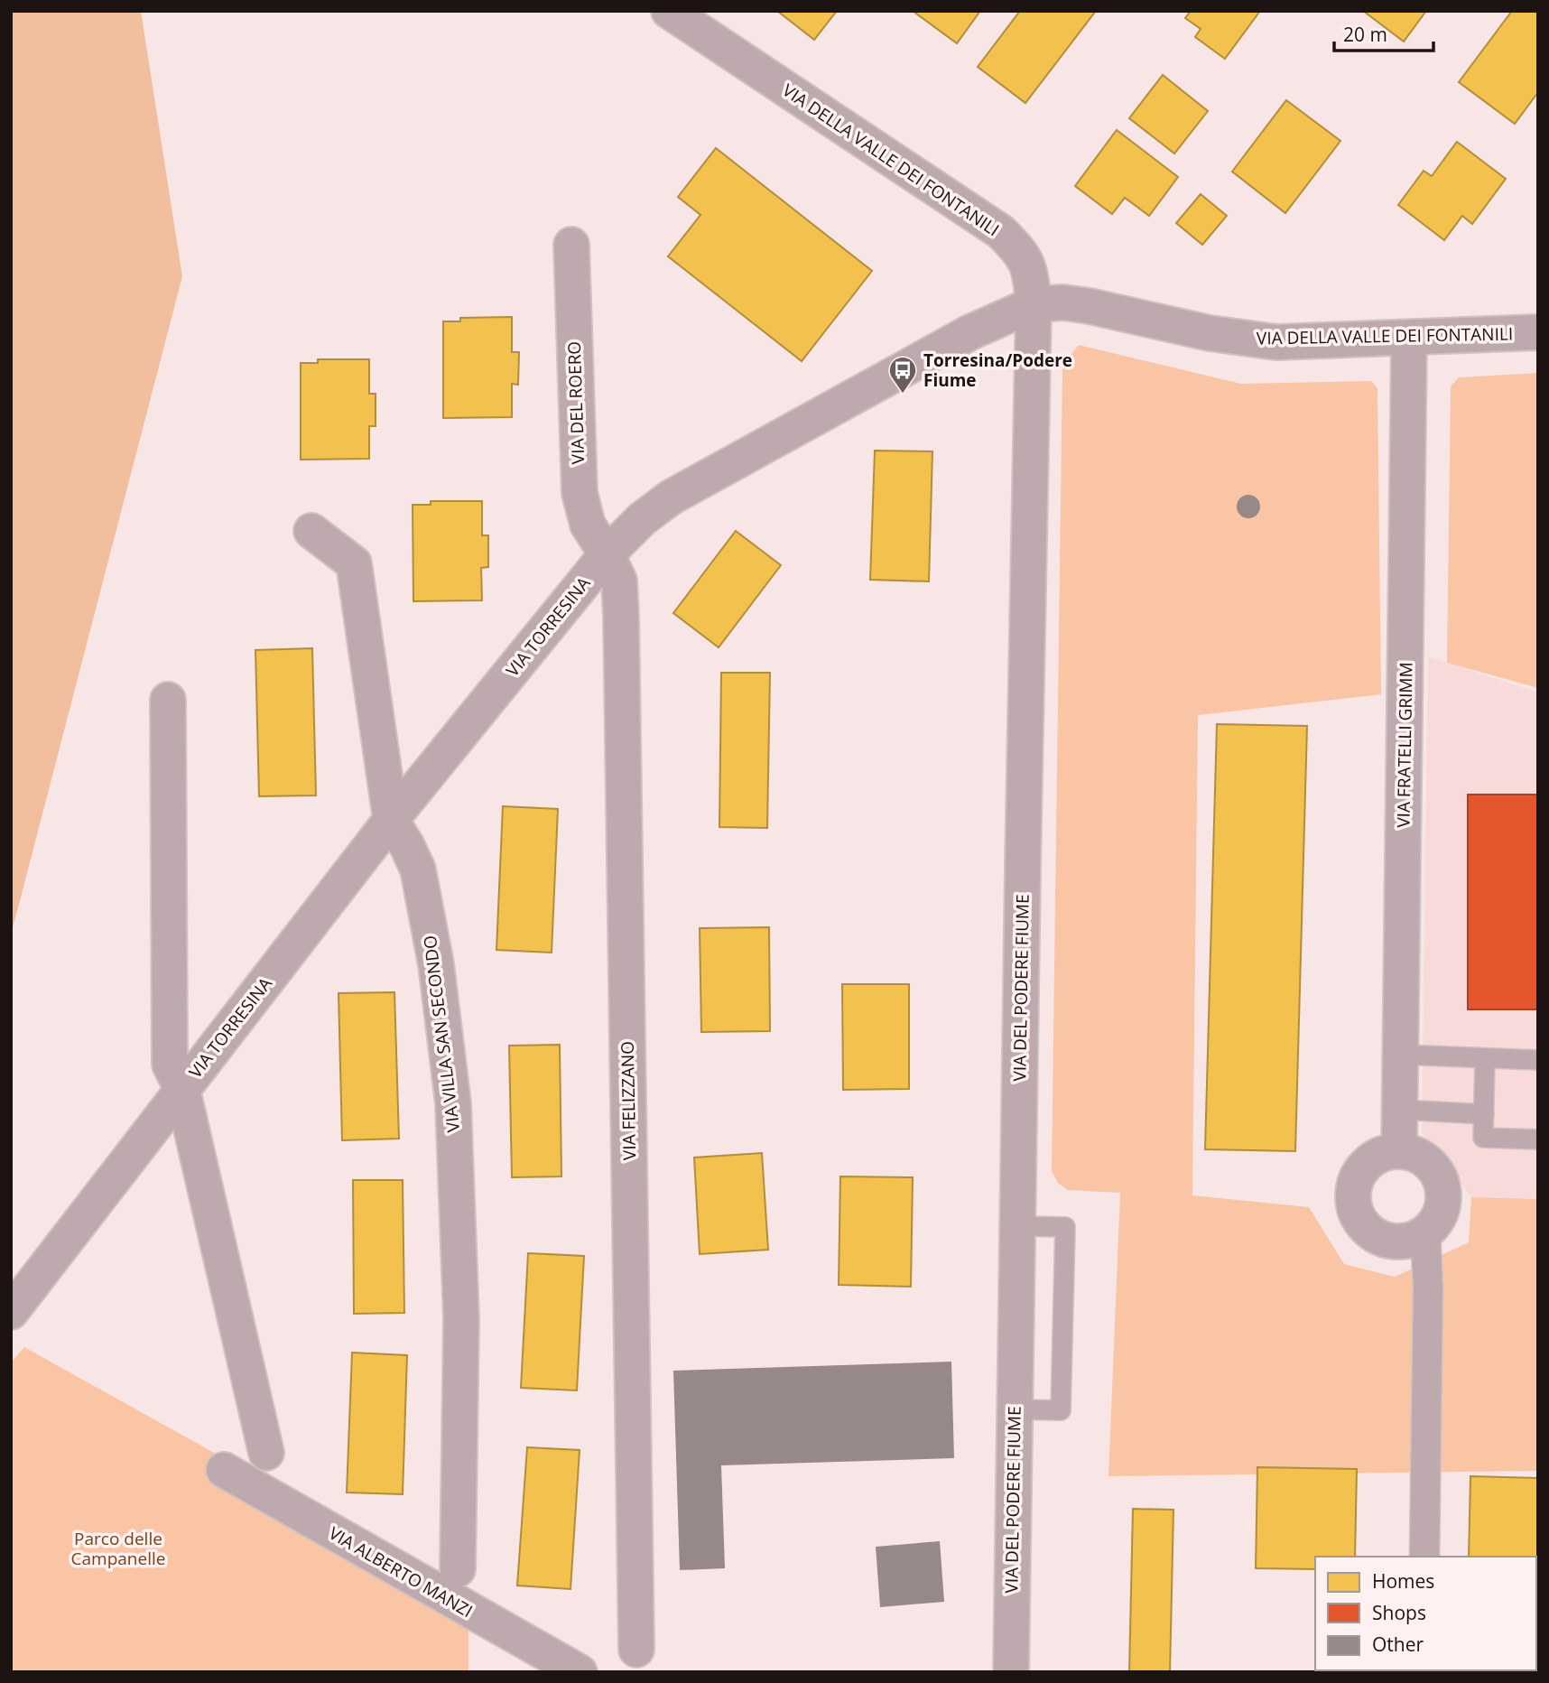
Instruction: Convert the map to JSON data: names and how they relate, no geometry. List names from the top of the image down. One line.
{"streets":{"street":["VIA DELLA VALLE DEI FONTANILI","VIA DEL ROERO","VIA TORRESINA","VIA FRATELLI GRIMM","VIA DEL PODERE FIUME","VIA VILLA SAN SECONDO","VIA FELIZZANO","VIA ALBERTO MANZI"]},"crossings":[["VIA DELLA VALLE DEI FONTANILI","VIA TORRESINA"],["VIA DELLA VALLE DEI FONTANILI","VIA FRATELLI GRIMM"],["VIA DELLA VALLE DEI FONTANILI","VIA DEL PODERE FIUME"],["VIA DEL ROERO","VIA TORRESINA"],["VIA DEL ROERO","VIA FELIZZANO"],["VIA TORRESINA","VIA DEL PODERE FIUME"],["VIA TORRESINA","VIA VILLA SAN SECONDO"],["VIA TORRESINA","VIA FELIZZANO"]],"parks":["Parco delle Campanelle"],"places":{"bus stop":["Torresina/Podere Fiume"]},"legend":["Homes","Shops","Other"],"scale_bar":"20 m"}
